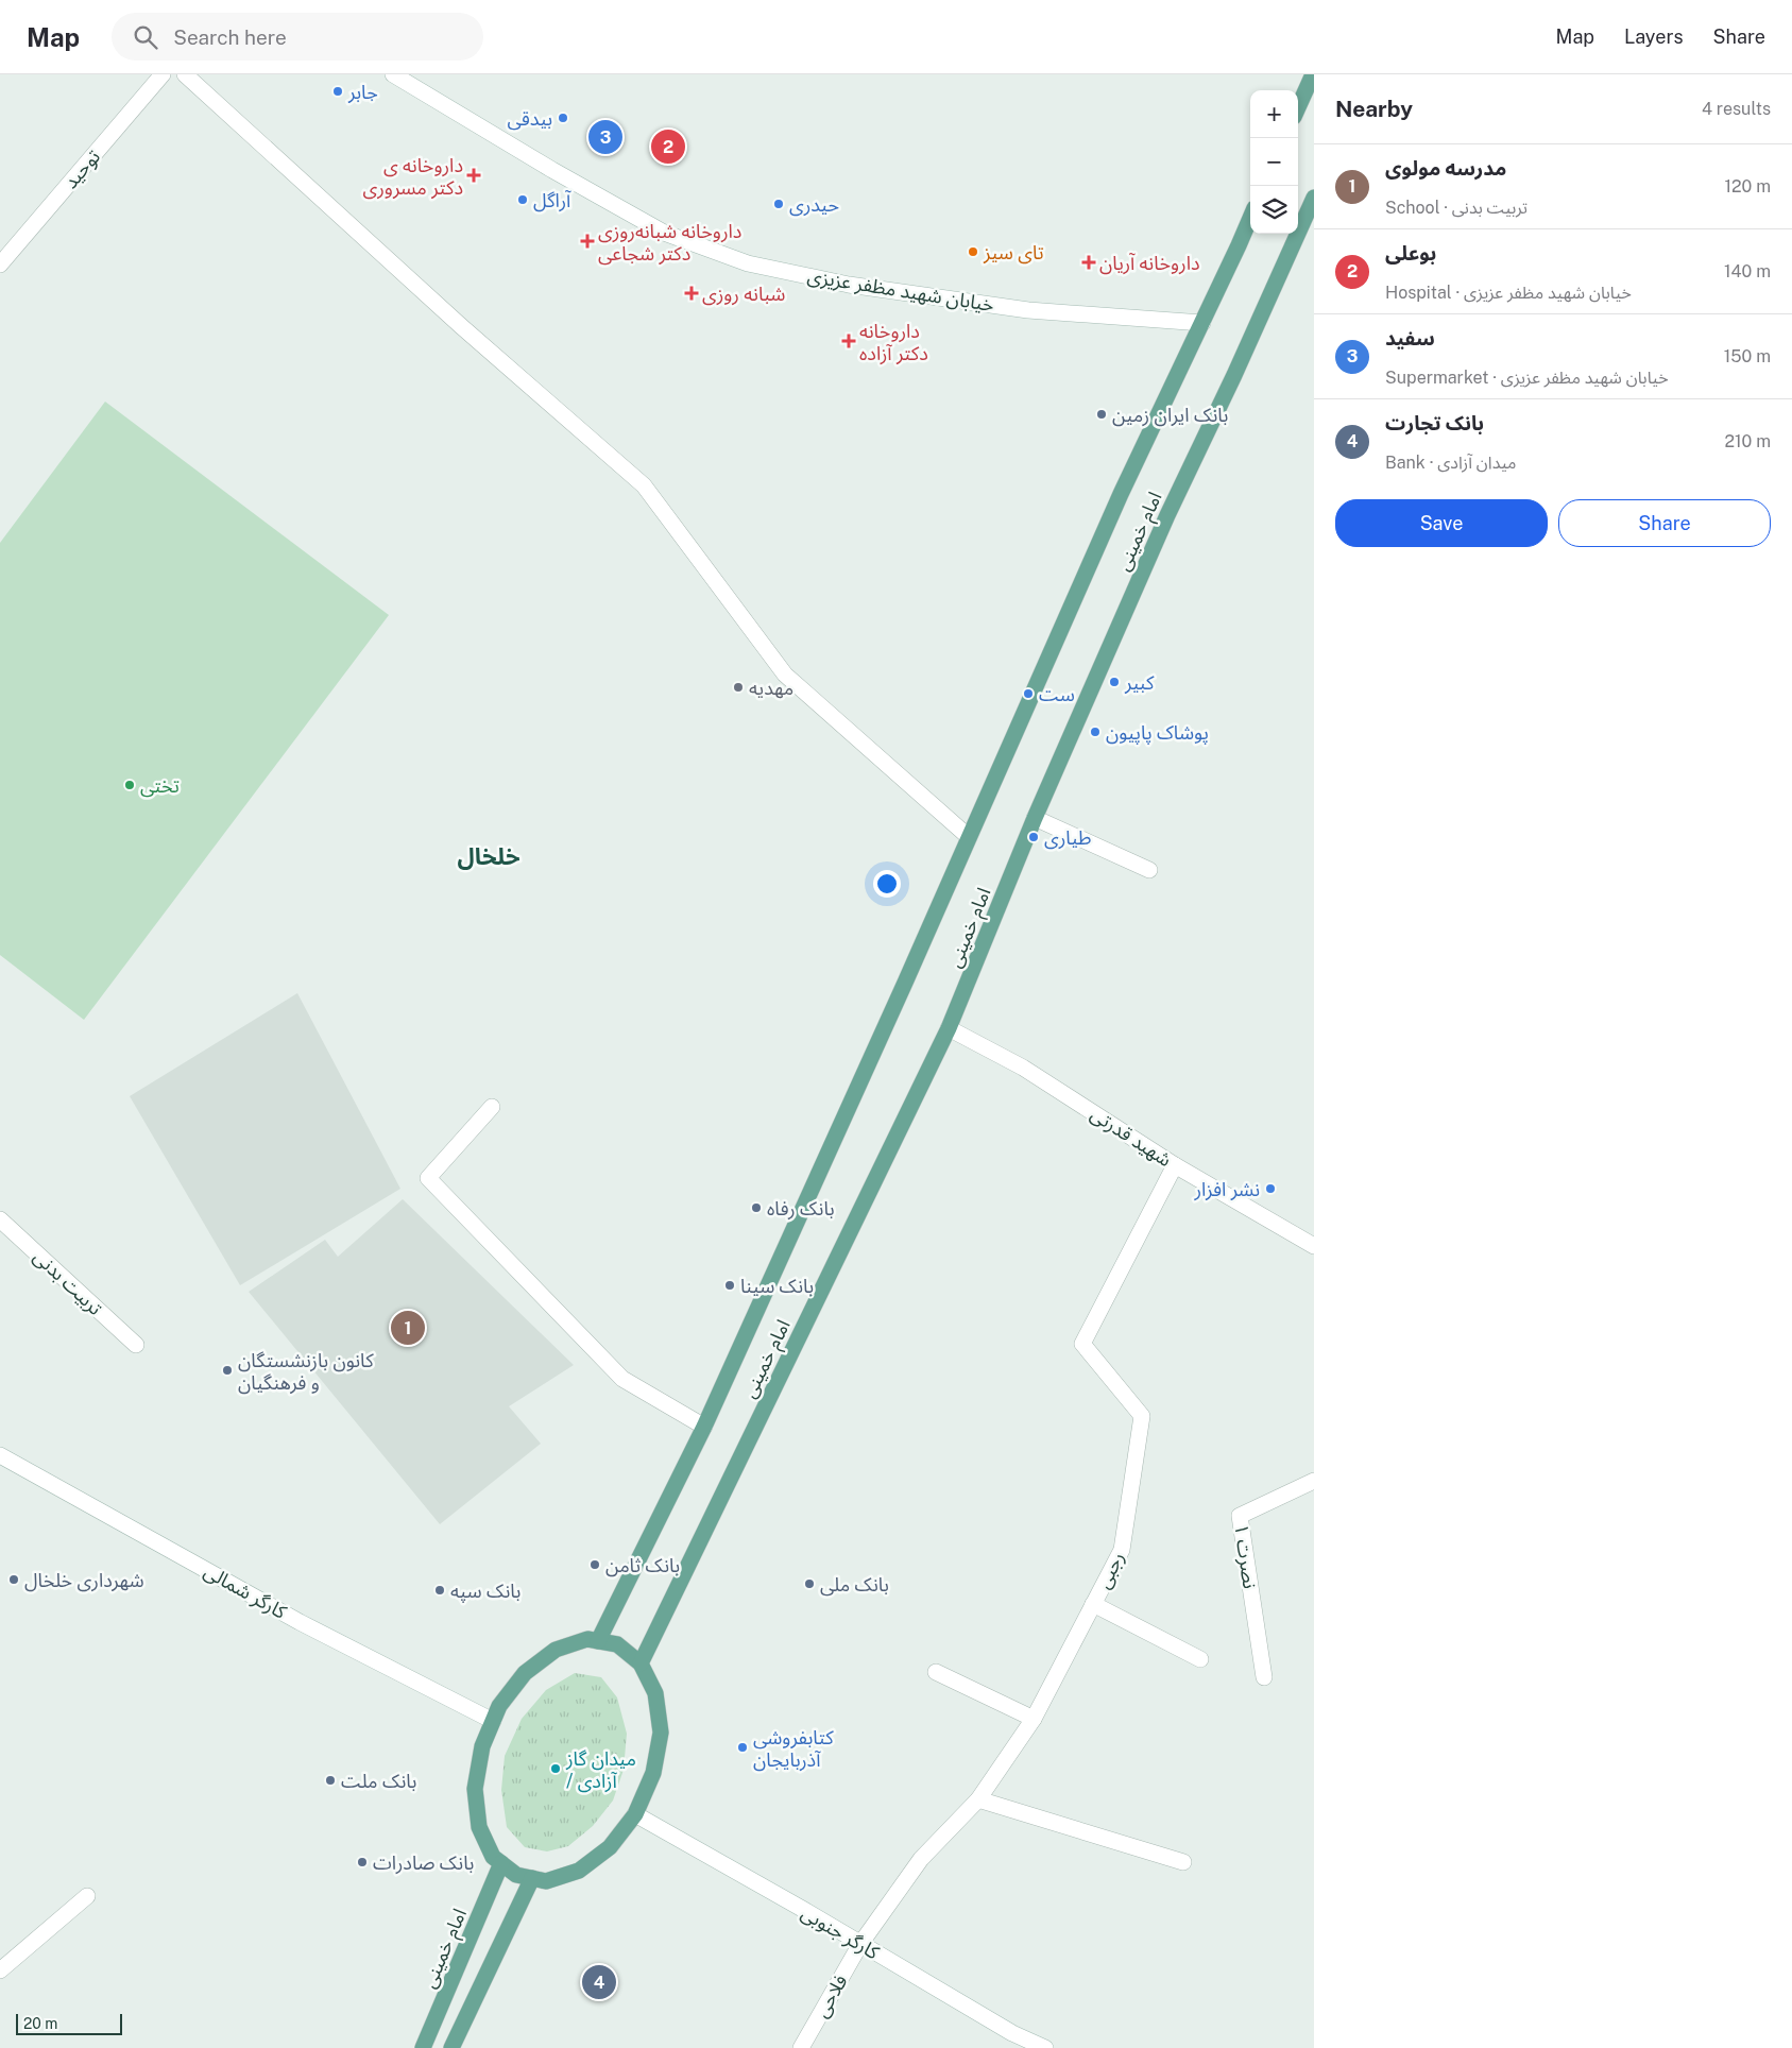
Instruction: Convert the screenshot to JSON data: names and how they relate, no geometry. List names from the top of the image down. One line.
{"streets":{"main road":["امام خمینی"],"street":["توحید","خیابان شهید مظفر عزیزی","شهید قدرتی","تربیت بدنی","نصرت ۱","رجبی","کارگر شمالی","کارگر جنوبی","فلاحی"]},"crossings":[["خیابان شهید مظفر عزیزی","امام خمینی"],["امام خمینی","شهید قدرتی"],["شهید قدرتی","رجبی"],["رجبی","کارگر جنوبی"],["رجبی","فلاحی"],["کارگر جنوبی","فلاحی"]],"districts":["خلخال"],"places":{"other":["جابر","بیدقی","آراگل","حیدری","تای سیز","بانک ایران زمین","کبیر","مهدیه","ست","پوشاک پاپیون","تختی","طیاری","نشر افزار","بانک رفاه","بانک سینا","کانون بازنشستگان و فرهنگیان","بانک ثامن","شهرداری خلخال","بانک ملی","بانک سپه","کتابفروشی آذربایجان","میدان گاز / آزادی","بانک ملت","بانک صادرات"],"health":["داروخانه ی دکتر مسروری","داروخانه شبانه‌روزی دکتر شجاعی","داروخانه آریان","شبانه روزی","داروخانه دکتر آزاده"]},"scale_bar":"20 m","page":{"header":"Map","search":"Search here","nav":["Map","Layers","Share"],"heading":["Nearby","4 results"],"map_buttons":["+","−"],"pins":["3","2","1","4"],"list":[{"mark":"1","name":"مدرسه مولوی","note":"School · تربیت بدنی","value":"120 m"},{"mark":"2","name":"بوعلی","note":"Hospital · خیابان شهید مظفر عزیزی","value":"140 m"},{"mark":"3","name":"سفید","note":"Supermarket · خیابان شهید مظفر عزیزی","value":"150 m"},{"mark":"4","name":"بانک تجارت","note":"Bank · میدان آزادی","value":"210 m"}],"buttons":["Save","Share"],"scale":"20 m"}}
